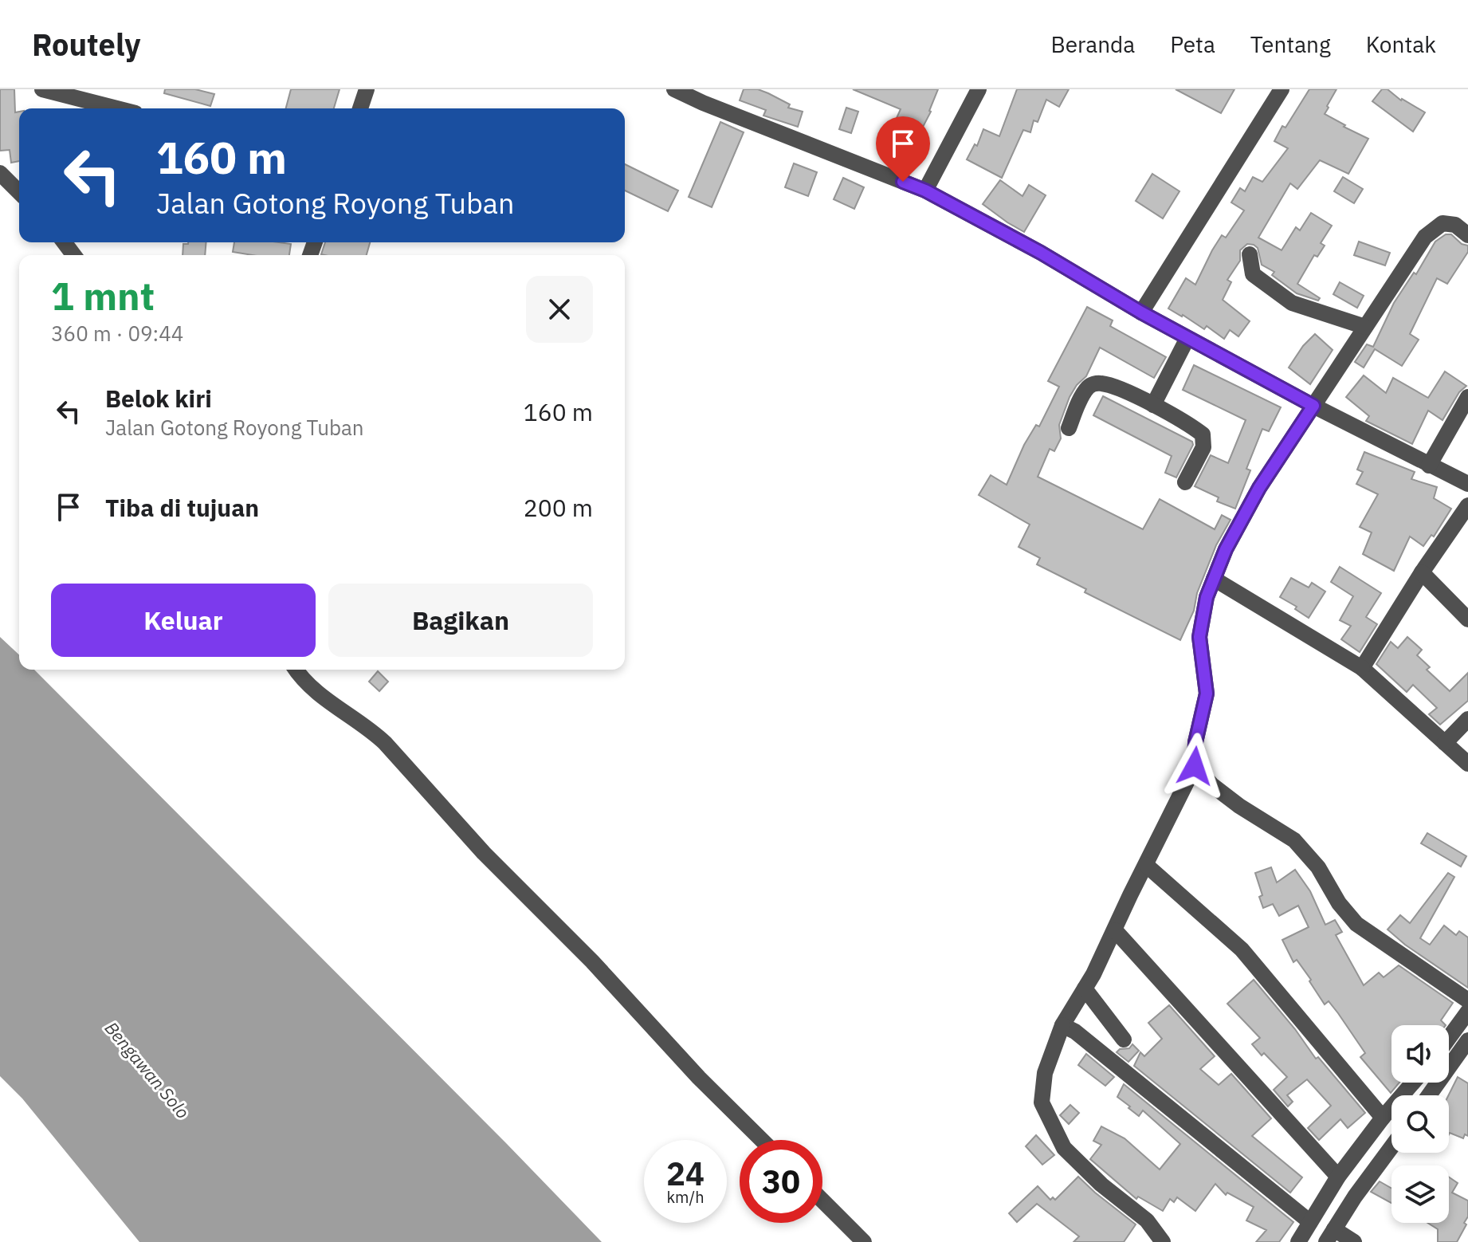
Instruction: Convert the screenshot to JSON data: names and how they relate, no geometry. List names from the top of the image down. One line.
{"water":["Bengawan Solo"],"page":{"header":"Routely","nav":["Beranda","Peta","Tentang","Kontak"],"turn":["160 m","Jalan Gotong Royong Tuban"],"heading":["1 mnt","360 m · 09:44"],"list":[{"name":"Belok kiri","note":"Jalan Gotong Royong Tuban","value":"160 m"},{"name":"Tiba di tujuan","value":"200 m"}],"buttons":["Keluar","Bagikan"],"speed":"24 km/h","limit":"30"}}
